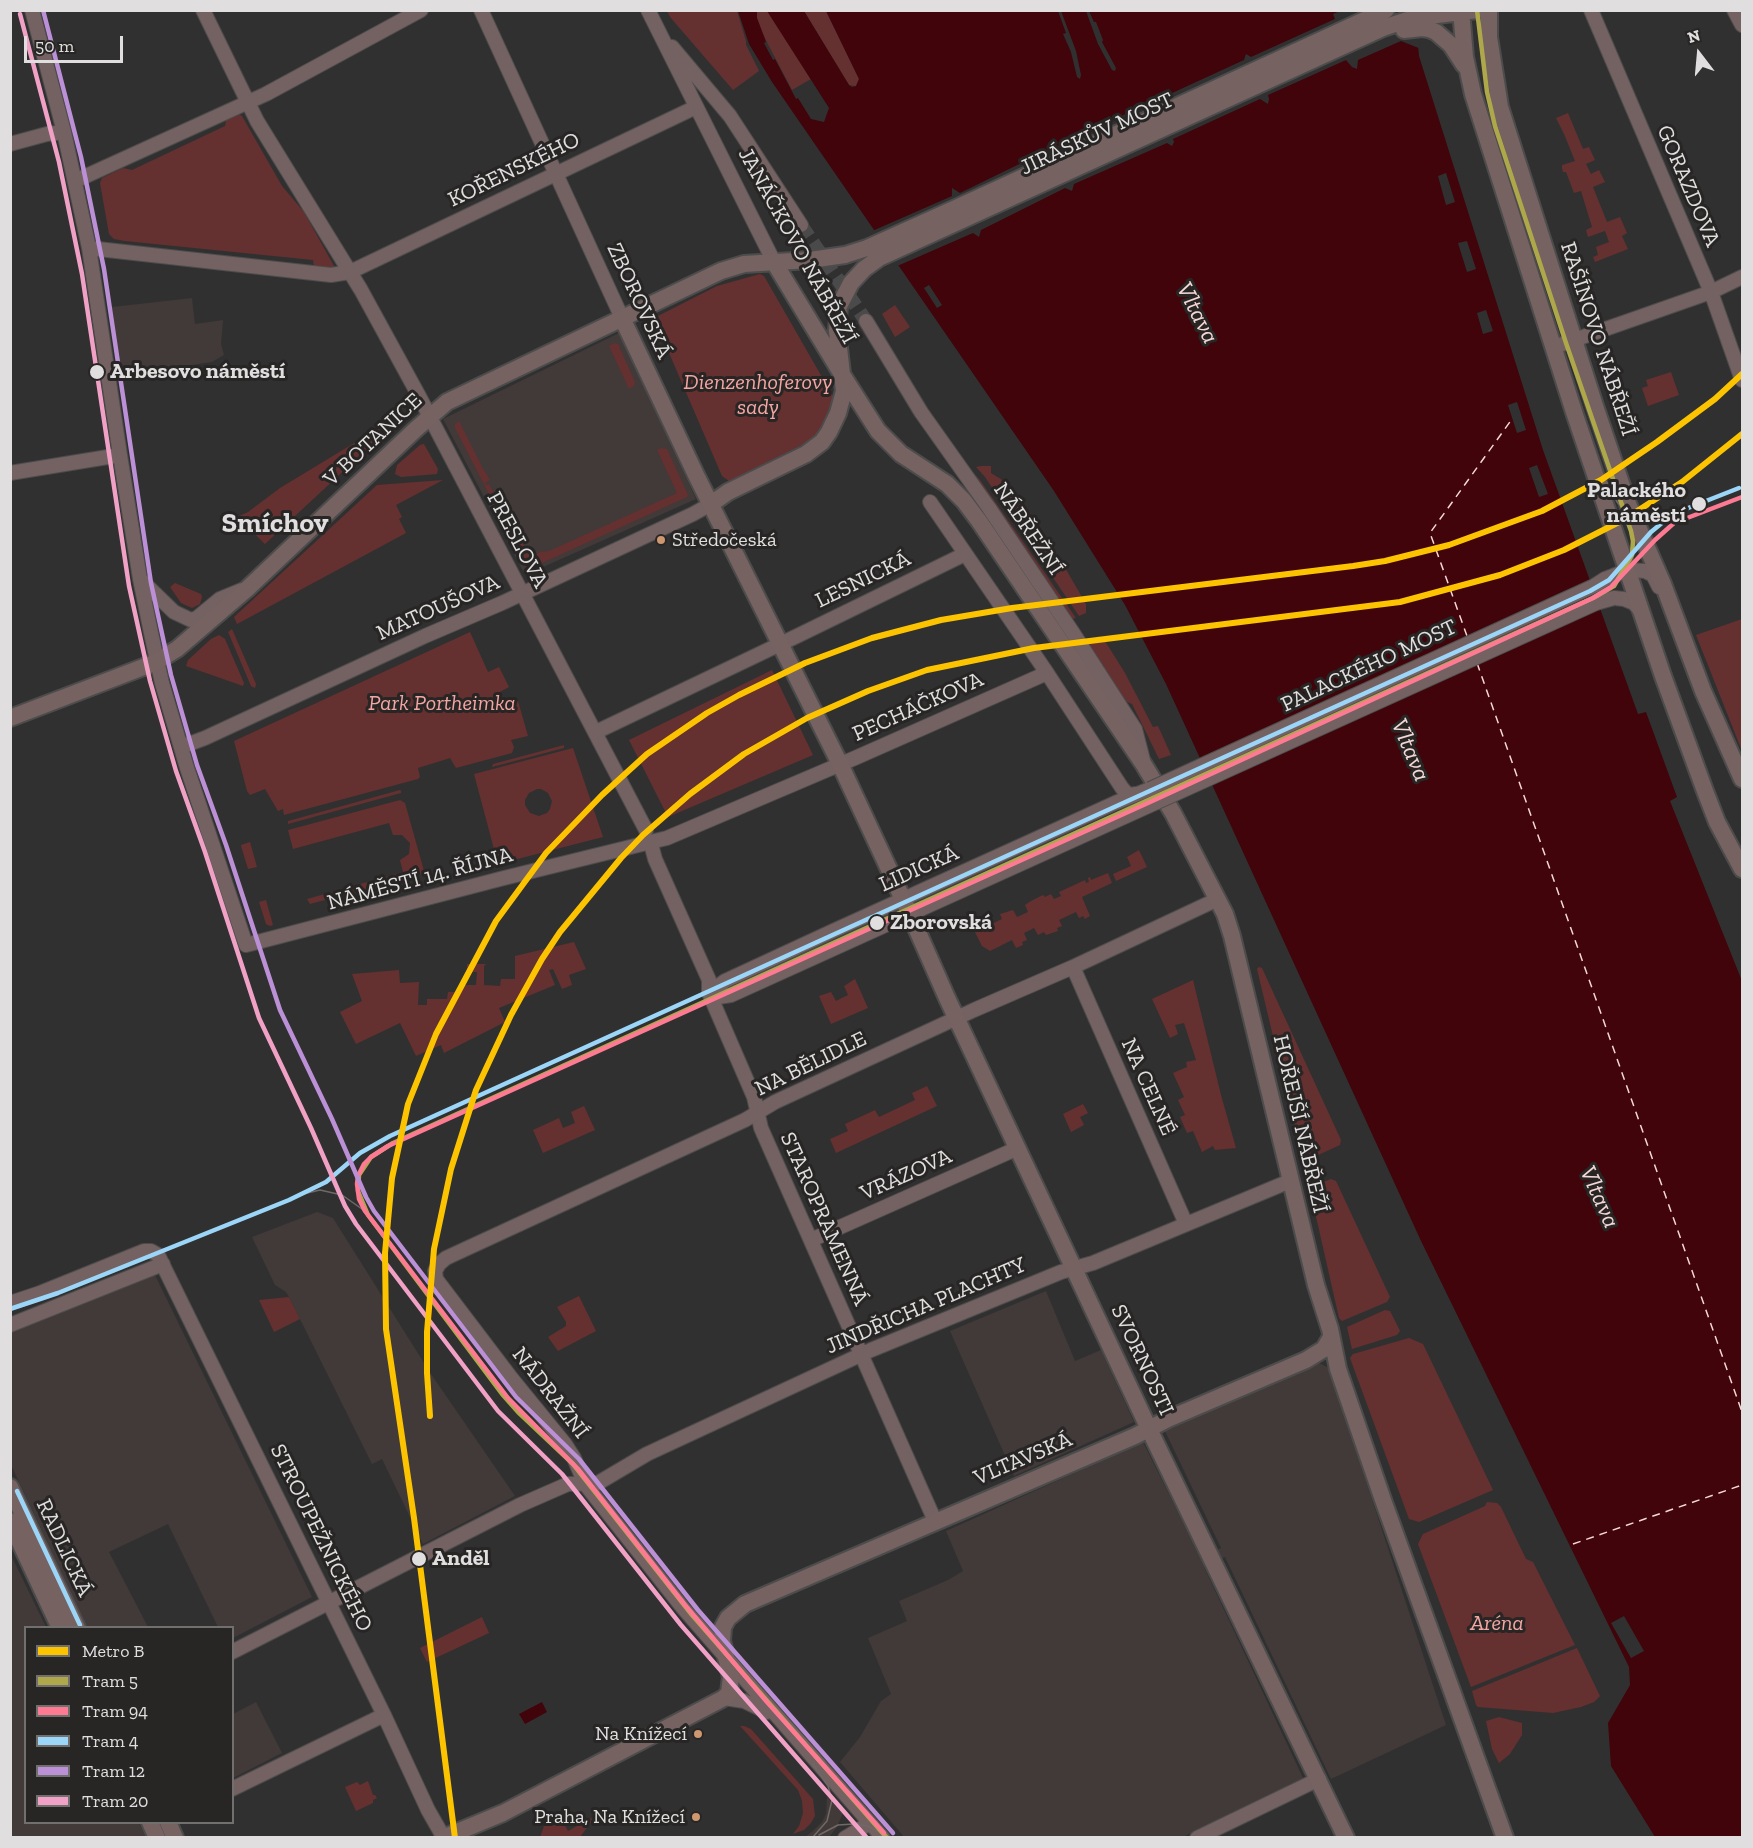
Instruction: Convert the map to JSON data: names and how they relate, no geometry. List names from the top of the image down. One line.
{"streets":{"main road":["JIRÁSKŮV MOST","JANÁČKOVO NÁBŘEŽÍ","ZBOROVSKÁ","RAŠÍNOVO NÁBŘEŽÍ","V BOTANICE","HOŘEJŠÍ NÁBŘEŽÍ","SVORNOSTI","VLTAVSKÁ","RADLICKÁ"],"street":["KOŘENSKÉHO","GORAZDOVA","NÁBŘEŽNÍ","PRESLOVA","LESNICKÁ","MATOUŠOVA","PALACKÉHO MOST","PECHÁČKOVA","LIDICKÁ","NÁMĚSTÍ 14. ŘÍJNA","NA BĚLIDLE","NA CELNÉ","VRÁZOVA","STAROPRAMENNÁ","JINDŘICHA PLACHTY","NÁDRAŽNÍ","STROUPEŽNICKÉHO"]},"crossings":[["JIRÁSKŮV MOST","JANÁČKOVO NÁBŘEŽÍ"],["JIRÁSKŮV MOST","RAŠÍNOVO NÁBŘEŽÍ"],["KOŘENSKÉHO","JANÁČKOVO NÁBŘEŽÍ"],["KOŘENSKÉHO","ZBOROVSKÁ"],["KOŘENSKÉHO","PRESLOVA"],["JANÁČKOVO NÁBŘEŽÍ","HOŘEJŠÍ NÁBŘEŽÍ"],["ZBOROVSKÁ","V BOTANICE"],["ZBOROVSKÁ","LESNICKÁ"],["ZBOROVSKÁ","MATOUŠOVA"],["ZBOROVSKÁ","PECHÁČKOVA"],["ZBOROVSKÁ","LIDICKÁ"],["ZBOROVSKÁ","NÁMĚSTÍ 14. ŘÍJNA"],["ZBOROVSKÁ","SVORNOSTI"],["RAŠÍNOVO NÁBŘEŽÍ","PALACKÉHO MOST"],["V BOTANICE","PRESLOVA"],["NÁBŘEŽNÍ","HOŘEJŠÍ NÁBŘEŽÍ"],["PRESLOVA","MATOUŠOVA"],["MATOUŠOVA","NÁMĚSTÍ 14. ŘÍJNA"],["PALACKÉHO MOST","LIDICKÁ"],["PECHÁČKOVA","NÁMĚSTÍ 14. ŘÍJNA"],["LIDICKÁ","STAROPRAMENNÁ"],["LIDICKÁ","SVORNOSTI"],["NA BĚLIDLE","NA CELNÉ"],["NA BĚLIDLE","HOŘEJŠÍ NÁBŘEŽÍ"],["NA BĚLIDLE","STAROPRAMENNÁ"],["NA BĚLIDLE","SVORNOSTI"],["NA BĚLIDLE","NÁDRAŽNÍ"],["NA CELNÉ","JINDŘICHA PLACHTY"],["HOŘEJŠÍ NÁBŘEŽÍ","JINDŘICHA PLACHTY"],["HOŘEJŠÍ NÁBŘEŽÍ","VLTAVSKÁ"],["VRÁZOVA","STAROPRAMENNÁ"],["VRÁZOVA","SVORNOSTI"],["STAROPRAMENNÁ","JINDŘICHA PLACHTY"],["STAROPRAMENNÁ","VLTAVSKÁ"],["JINDŘICHA PLACHTY","SVORNOSTI"],["JINDŘICHA PLACHTY","NÁDRAŽNÍ"],["JINDŘICHA PLACHTY","STROUPEŽNICKÉHO"],["SVORNOSTI","VLTAVSKÁ"],["NÁDRAŽNÍ","VLTAVSKÁ"]],"districts":["Smíchov"],"water":["Vltava"],"parks":["Dienzenhoferovy sady","Park Portheimka","Aréna"],"places":["Arbesovo náměstí","Palackého náměstí","Středočeská","Zborovská","Anděl","Na Knížecí","Praha, Na Knížecí"],"lines":["tram line 5","tram line 12","tram line 20","metro line B","tram line 4","tram line 94"],"legend":["Metro B","Tram 5","Tram 94","Tram 4","Tram 12","Tram 20"],"scale_bar":"50 m","north":"top"}
